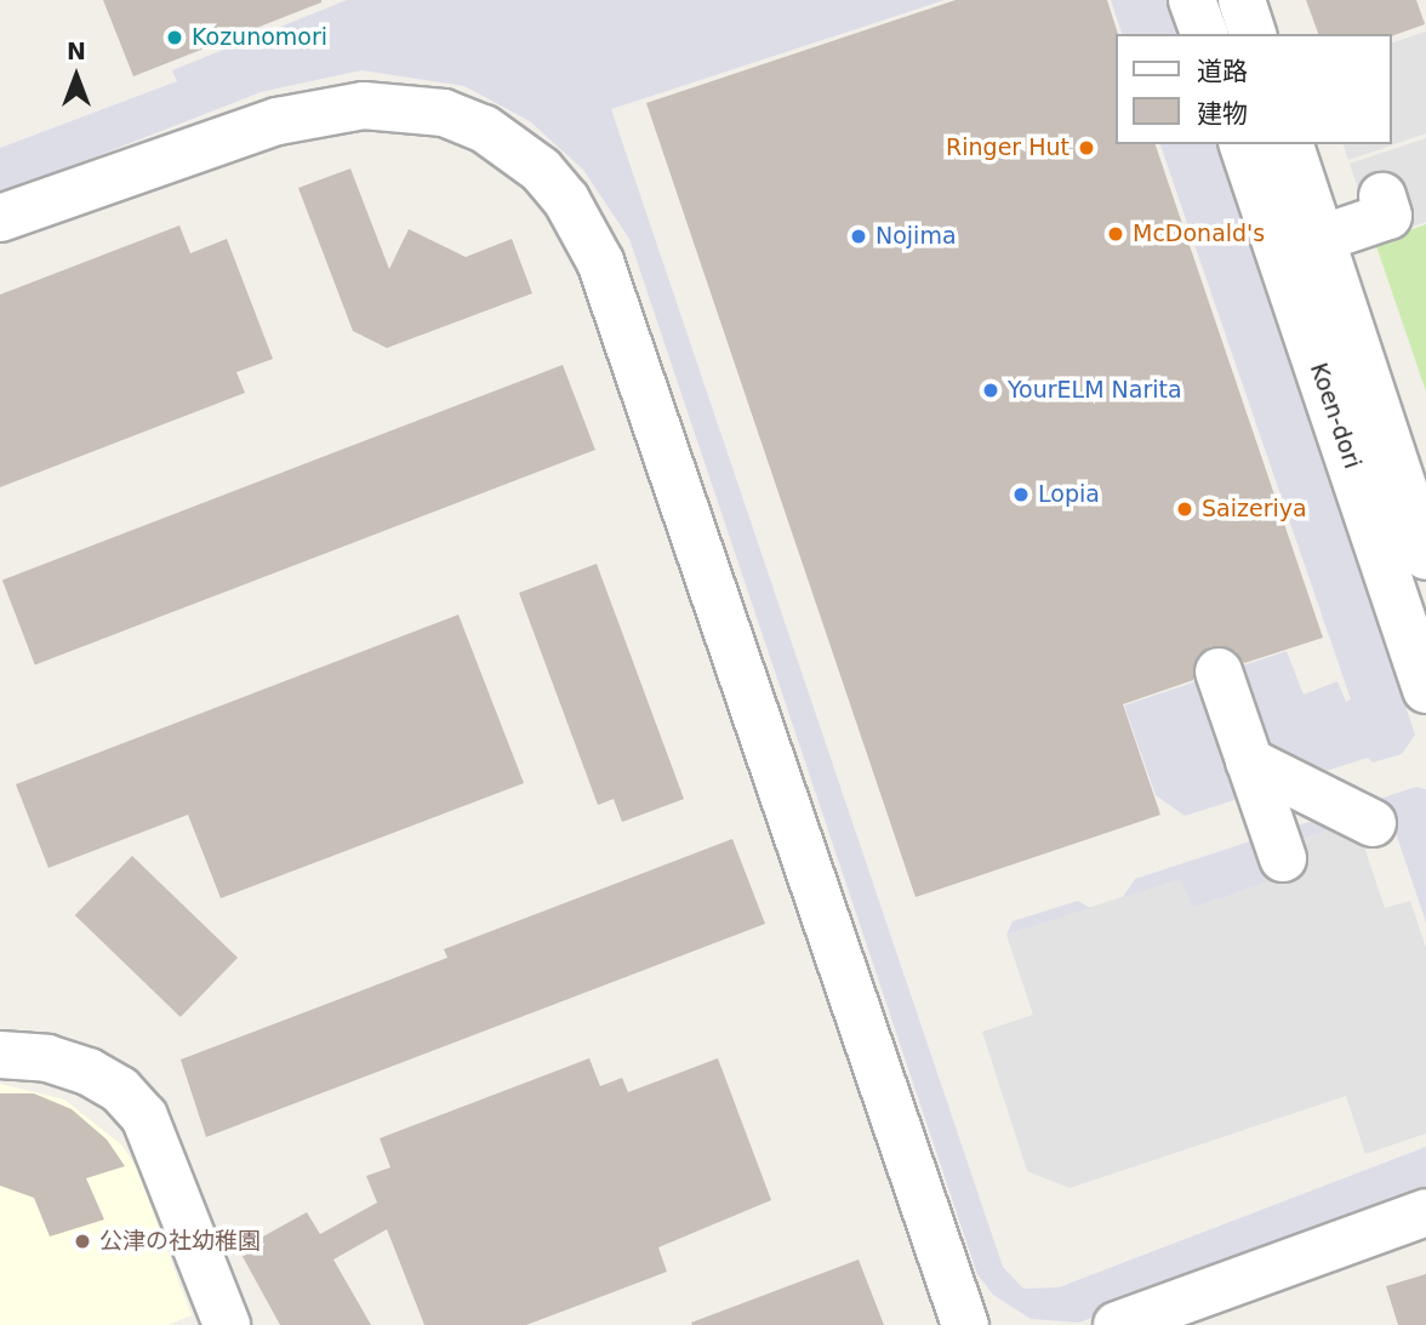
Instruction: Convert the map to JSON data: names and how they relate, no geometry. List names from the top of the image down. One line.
{"streets":{"street":["Koen-dori"]},"places":["Kozunomori","Ringer Hut","McDonald's","Nojima","YourELM Narita","Lopia","Saizeriya","公津の社幼稚園"],"legend":["道路","建物"],"north":"top"}
